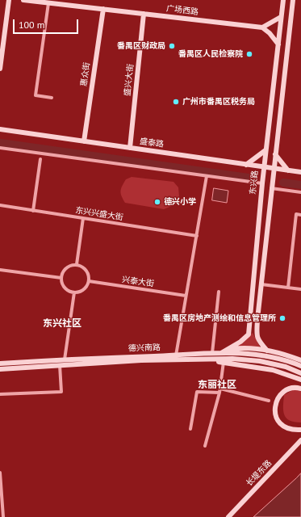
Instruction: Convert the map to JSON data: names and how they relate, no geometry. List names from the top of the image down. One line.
{"streets":{"main road":["广场西路","惠众街","盛兴大街","盛泰路","东兴路","德兴南路","长堤东路"],"street":["东兴兴盛大街","兴泰大街"]},"crossings":[["广场西路","惠众街"],["广场西路","盛兴大街"],["惠众街","盛泰路"],["盛兴大街","盛泰路"],["盛泰路","东兴路"],["东兴路","德兴南路"]],"districts":["东兴社区","东丽社区"],"places":["番禺区财政局","番禺区人民检察院","广州市番禺区税务局","德兴小学","番禺区房地产测绘和信息管理所"],"scale_bar":"100 m"}
